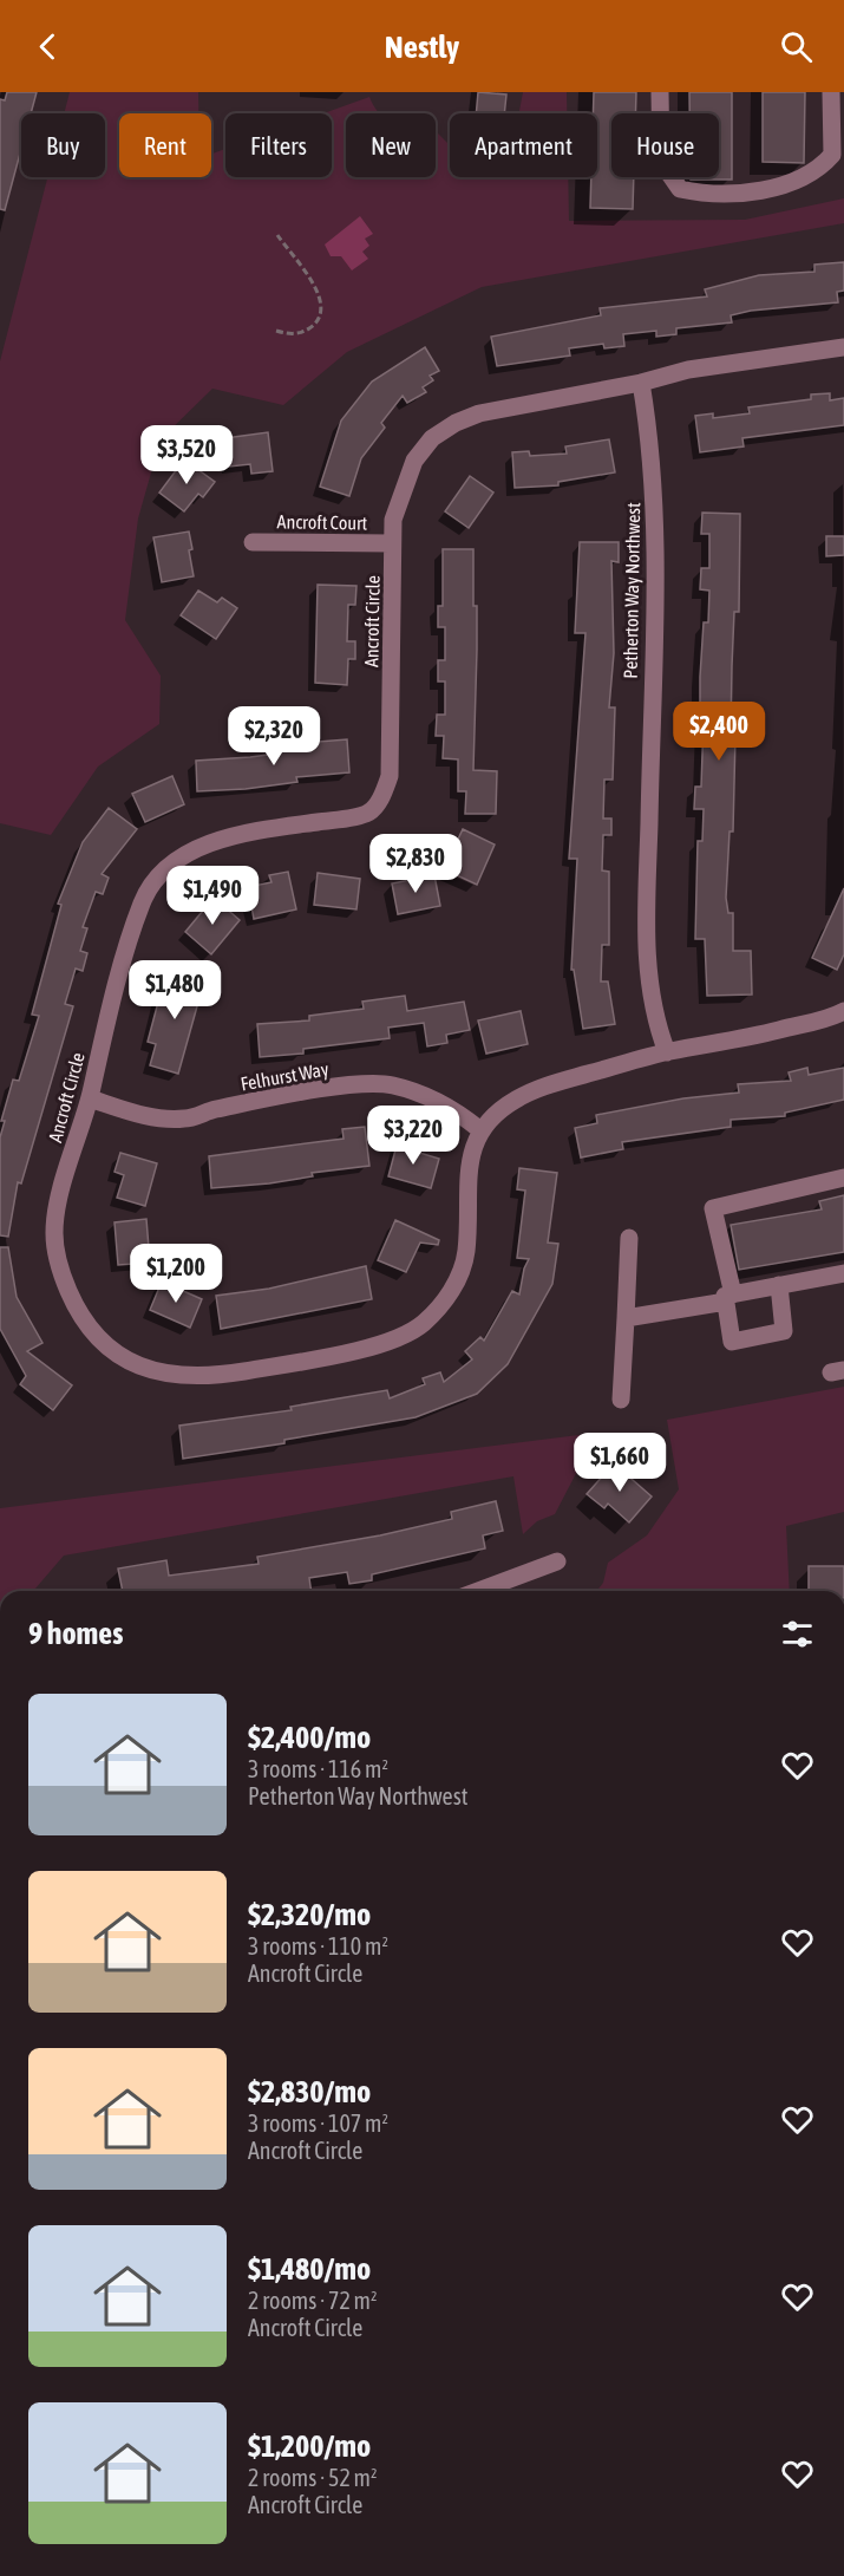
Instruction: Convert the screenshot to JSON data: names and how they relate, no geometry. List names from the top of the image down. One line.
{"streets":{"street":["Ancroft Court","Petherton Way Northwest","Ancroft Circle","Felhurst Way"]},"crossings":[["Ancroft Court","Ancroft Circle"],["Petherton Way Northwest","Ancroft Circle"],["Ancroft Circle","Felhurst Way"]],"page":{"header":"Nestly","chip":["Buy","Rent","Filters","New","Apartment","House"],"price":["$3,520","$2,400","$2,320","$2,830","$1,490","$1,480","$3,220","$1,200","$1,660"],"heading":"9 homes","list":[{"name":"$2,400/mo","note":"3 rooms · 116 m² · Petherton Way Northwest"},{"name":"$2,320/mo","note":"3 rooms · 110 m² · Ancroft Circle"},{"name":"$2,830/mo","note":"3 rooms · 107 m² · Ancroft Circle"},{"name":"$1,480/mo","note":"2 rooms · 72 m² · Ancroft Circle"},{"name":"$1,200/mo","note":"2 rooms · 52 m² · Ancroft Circle"}]}}
